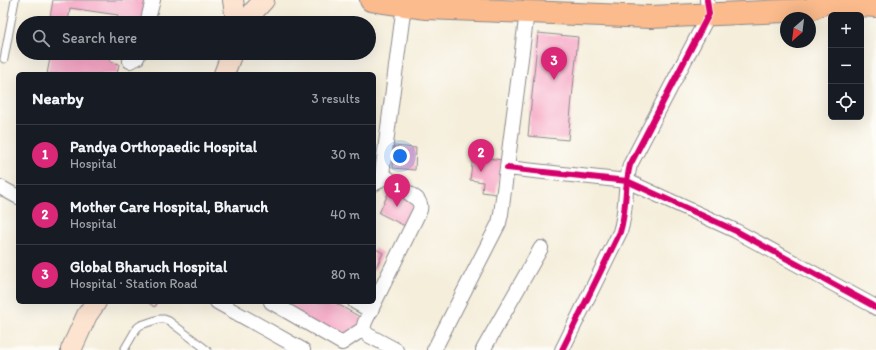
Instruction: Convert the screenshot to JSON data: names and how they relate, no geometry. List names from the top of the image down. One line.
{"north":"bottom left","page":{"map_buttons":["+","−"],"search":"Search here","pins":["3","2","1"],"heading":["Nearby","3 results"],"list":[{"mark":"1","name":"Pandya Orthopaedic Hospital","note":"Hospital","value":"30 m"},{"mark":"2","name":"Mother Care Hospital, Bharuch","note":"Hospital","value":"40 m"},{"mark":"3","name":"Global Bharuch Hospital","note":"Hospital · Station Road","value":"80 m"}]}}
